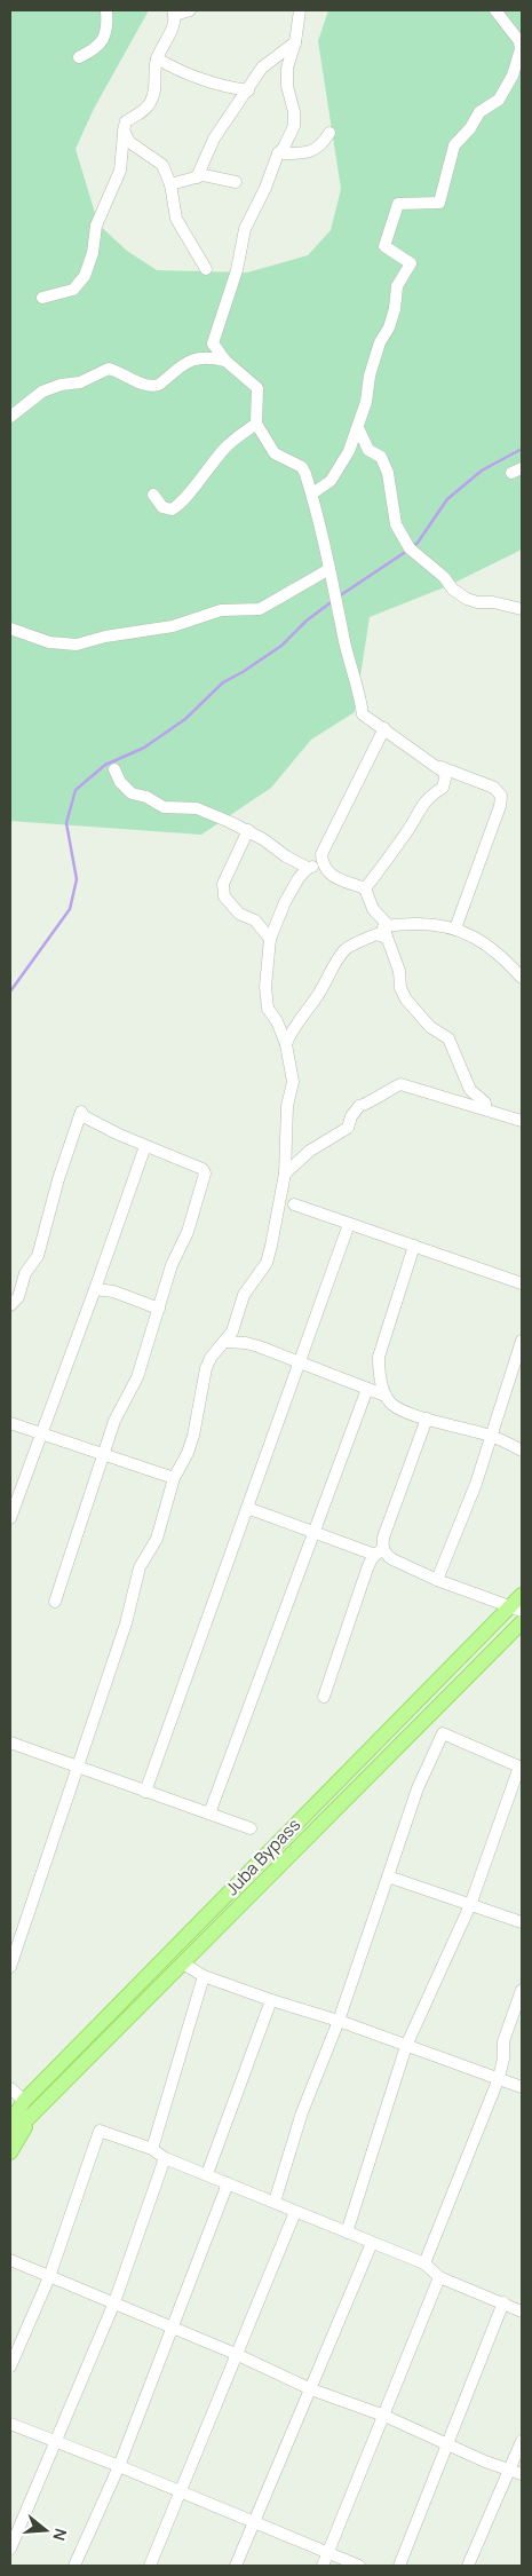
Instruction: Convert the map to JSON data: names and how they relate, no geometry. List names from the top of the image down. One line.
{"streets":{"main road":["Juba Bypass"]},"north":"right"}
